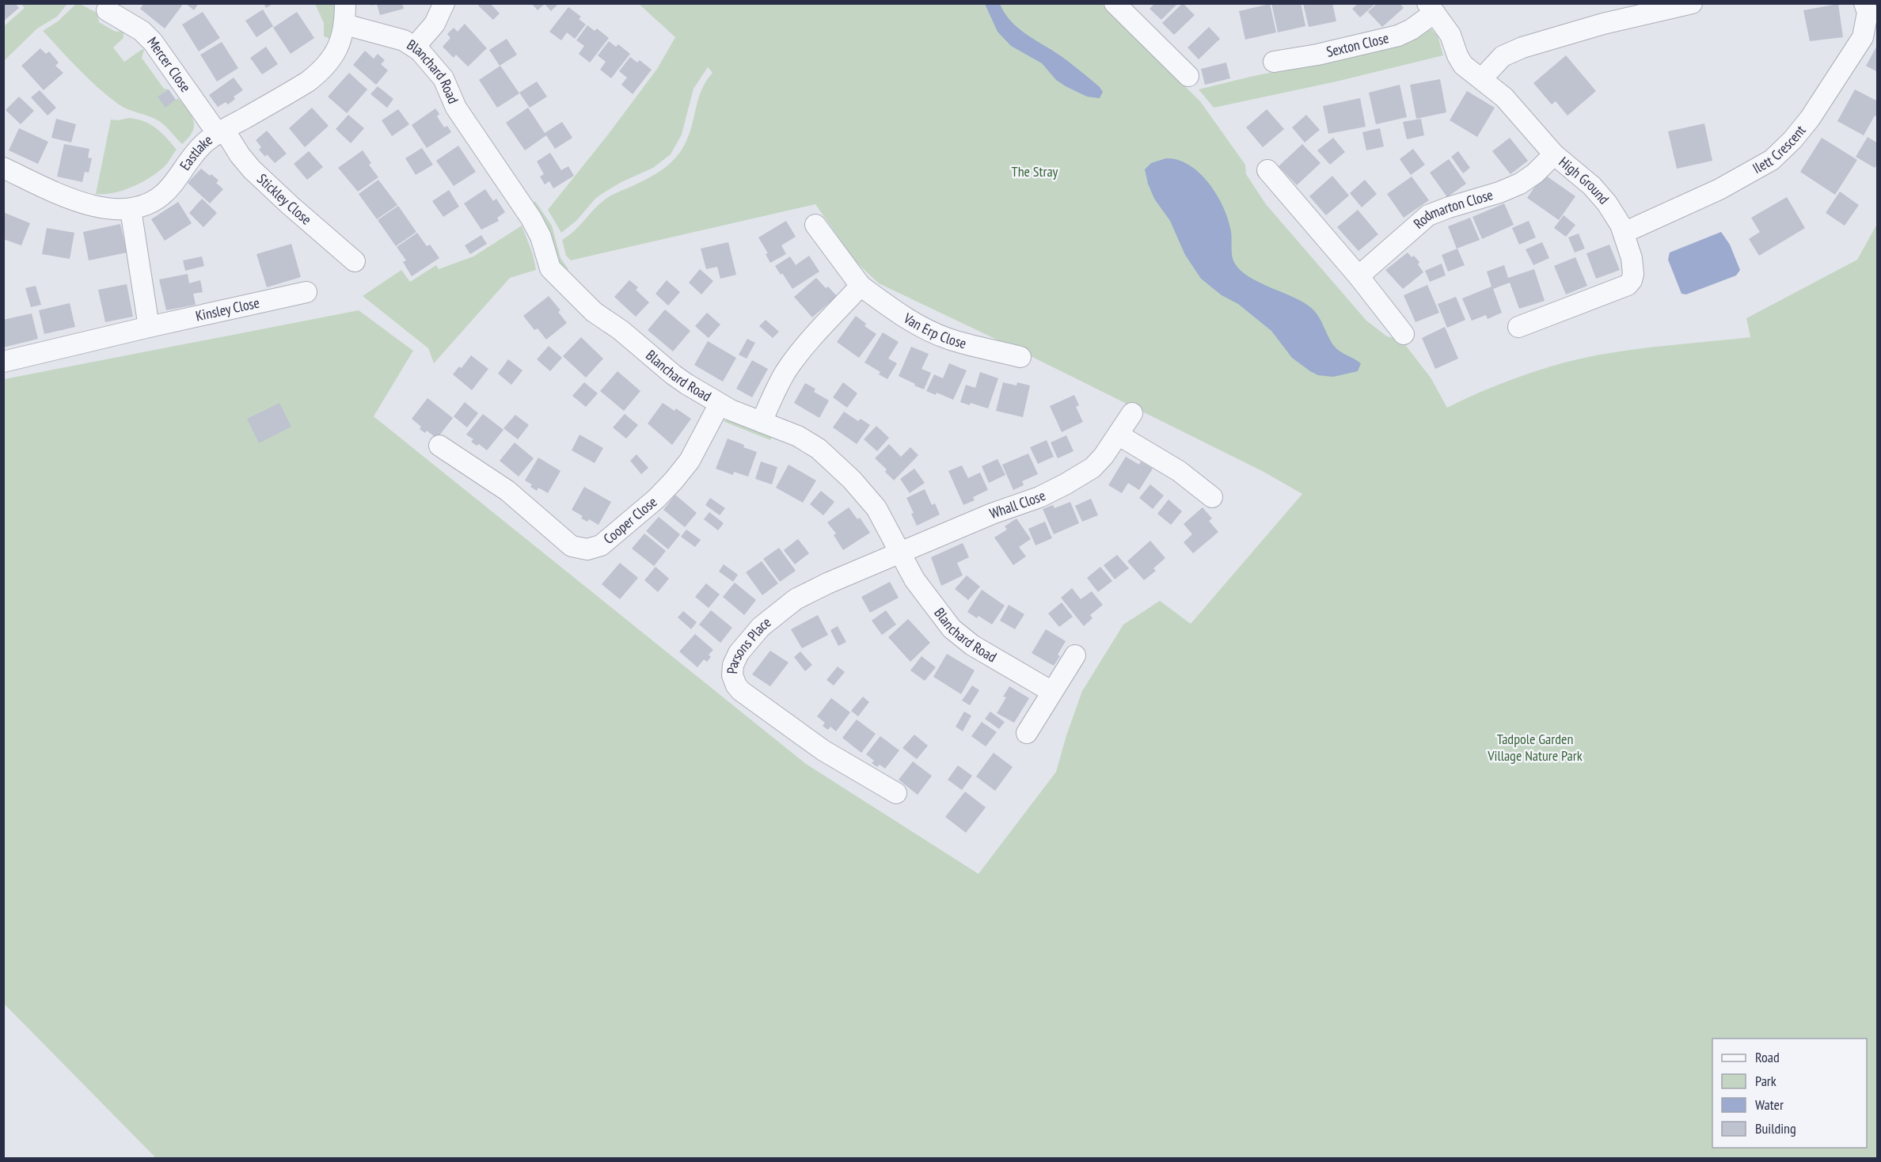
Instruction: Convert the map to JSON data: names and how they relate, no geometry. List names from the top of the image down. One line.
{"streets":{"street":["Sexton Close","Mercer Close","Blanchard Road","Ilett Crescent","Eastlake","High Ground","Stickley Close","Rodmarton Close","Kinsley Close","Van Erp Close","Whall Close","Cooper Close","Parsons Place"]},"crossings":[["Sexton Close","High Ground"],["Mercer Close","Eastlake"],["Mercer Close","Stickley Close"],["Blanchard Road","Eastlake"],["Blanchard Road","Whall Close"],["Blanchard Road","Cooper Close"],["Blanchard Road","Parsons Place"],["Ilett Crescent","High Ground"],["Eastlake","Stickley Close"],["High Ground","Rodmarton Close"],["Whall Close","Parsons Place"]],"parks":["The Stray","Tadpole Garden Village Nature Park"],"legend":["Road","Park","Water","Building"]}
